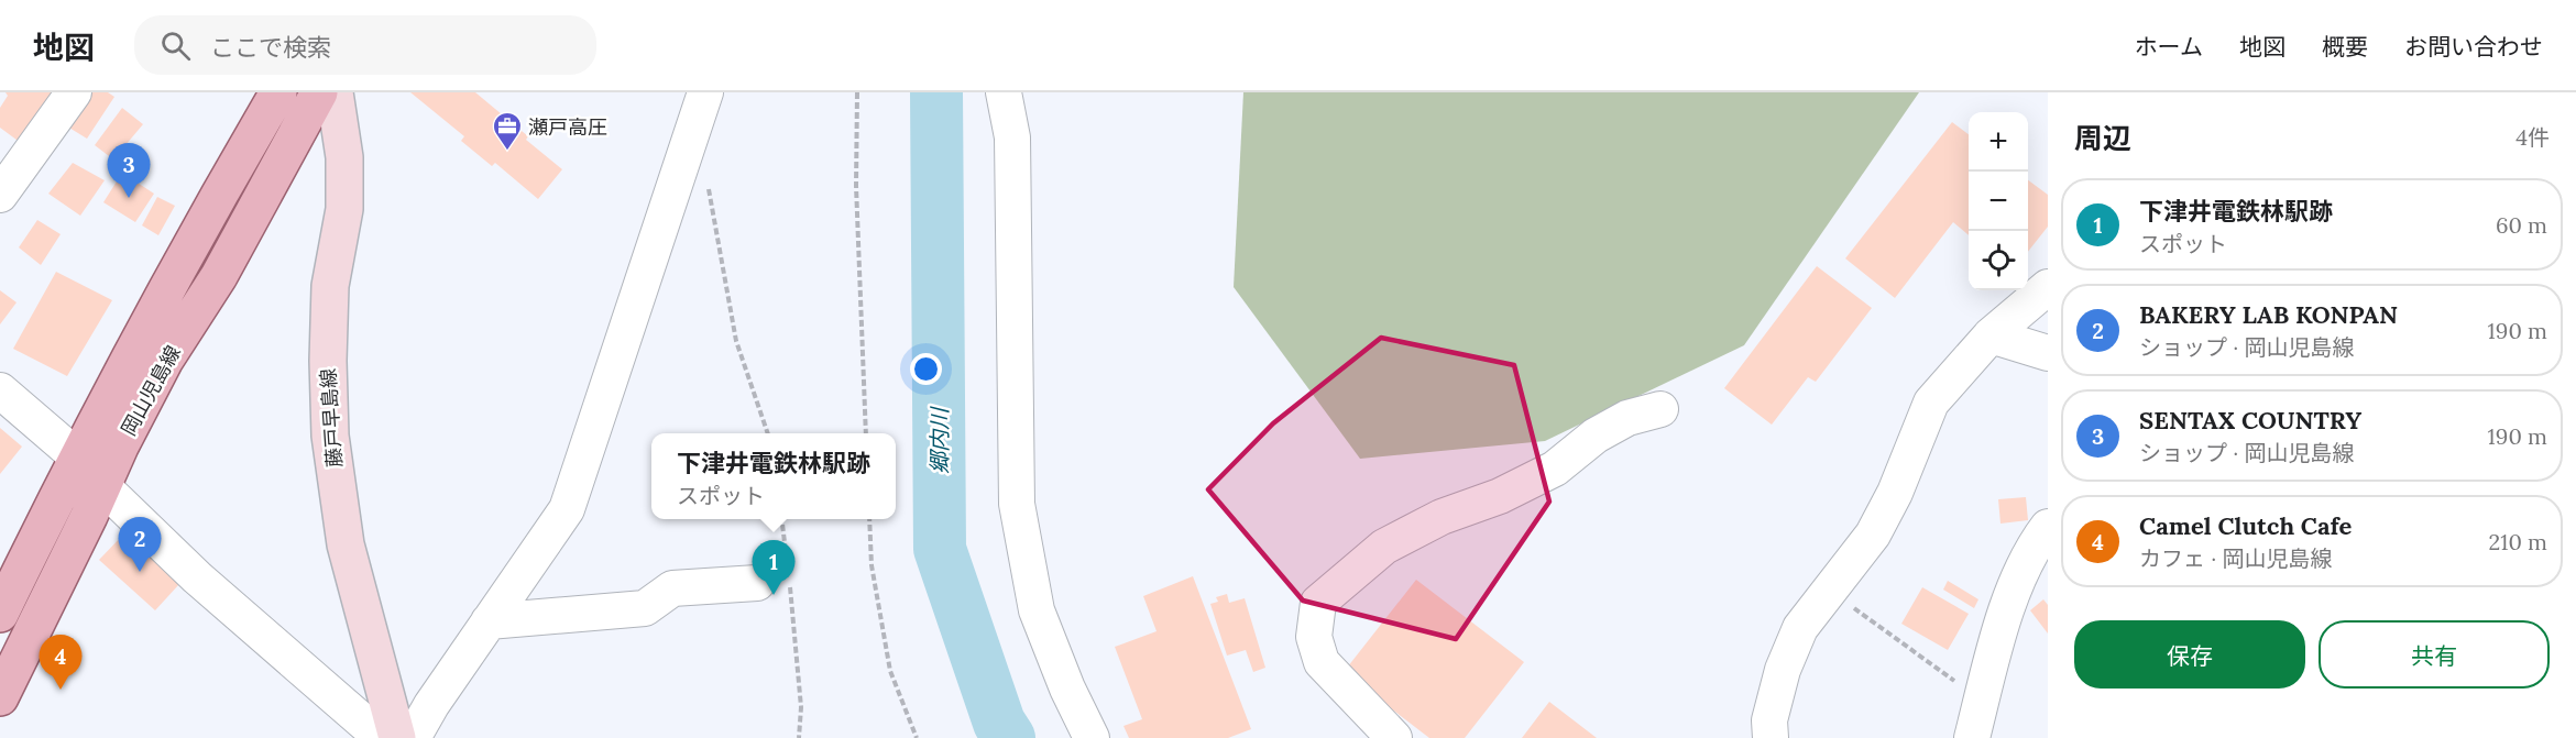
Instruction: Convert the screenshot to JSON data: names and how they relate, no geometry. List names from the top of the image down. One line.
{"streets":{"main road":["岡山児島線","藤戸早島線"]},"water":["郷内川"],"places":{"office":["瀬戸高圧"]},"page":{"header":"地図","search":"ここで検索","nav":["ホーム","地図","概要","お問い合わせ"],"heading":["周辺","4件"],"map_buttons":["+","−"],"pins":["3","2","1","4"],"list":[{"mark":"1","name":"下津井電鉄林駅跡","note":"スポット","value":"60 m"},{"mark":"2","name":"BAKERY LAB KONPAN","note":"ショップ · 岡山児島線","value":"190 m"},{"mark":"3","name":"SENTAX COUNTRY","note":"ショップ · 岡山児島線","value":"190 m"},{"mark":"4","name":"Camel Clutch Cafe","note":"カフェ · 岡山児島線","value":"210 m"}],"popup":["下津井電鉄林駅跡","スポット"],"buttons":["保存","共有"]}}
